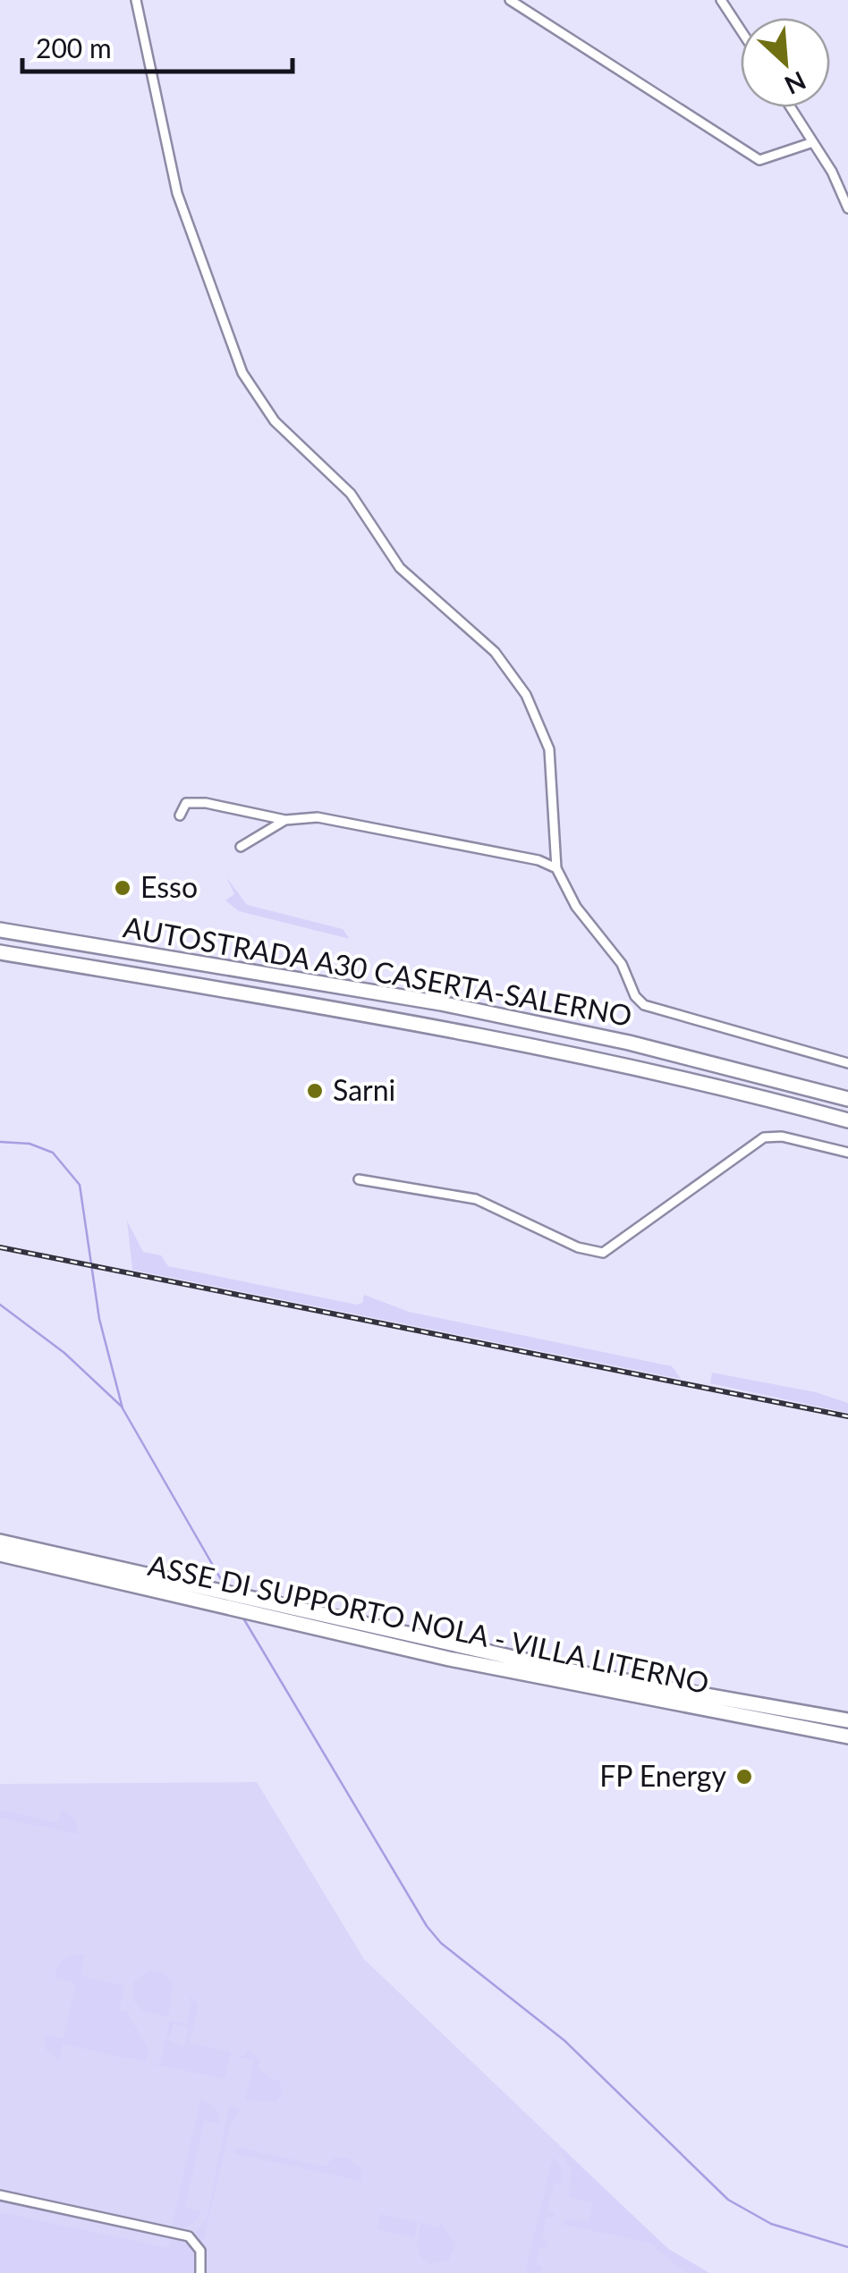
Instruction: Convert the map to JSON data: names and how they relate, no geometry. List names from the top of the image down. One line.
{"streets":{"highway":["AUTOSTRADA A30 CASERTA-SALERNO","ASSE DI SUPPORTO NOLA - VILLA LITERNO"]},"places":["Esso","Sarni","FP Energy"],"scale_bar":"200 m","north":"bottom right"}
